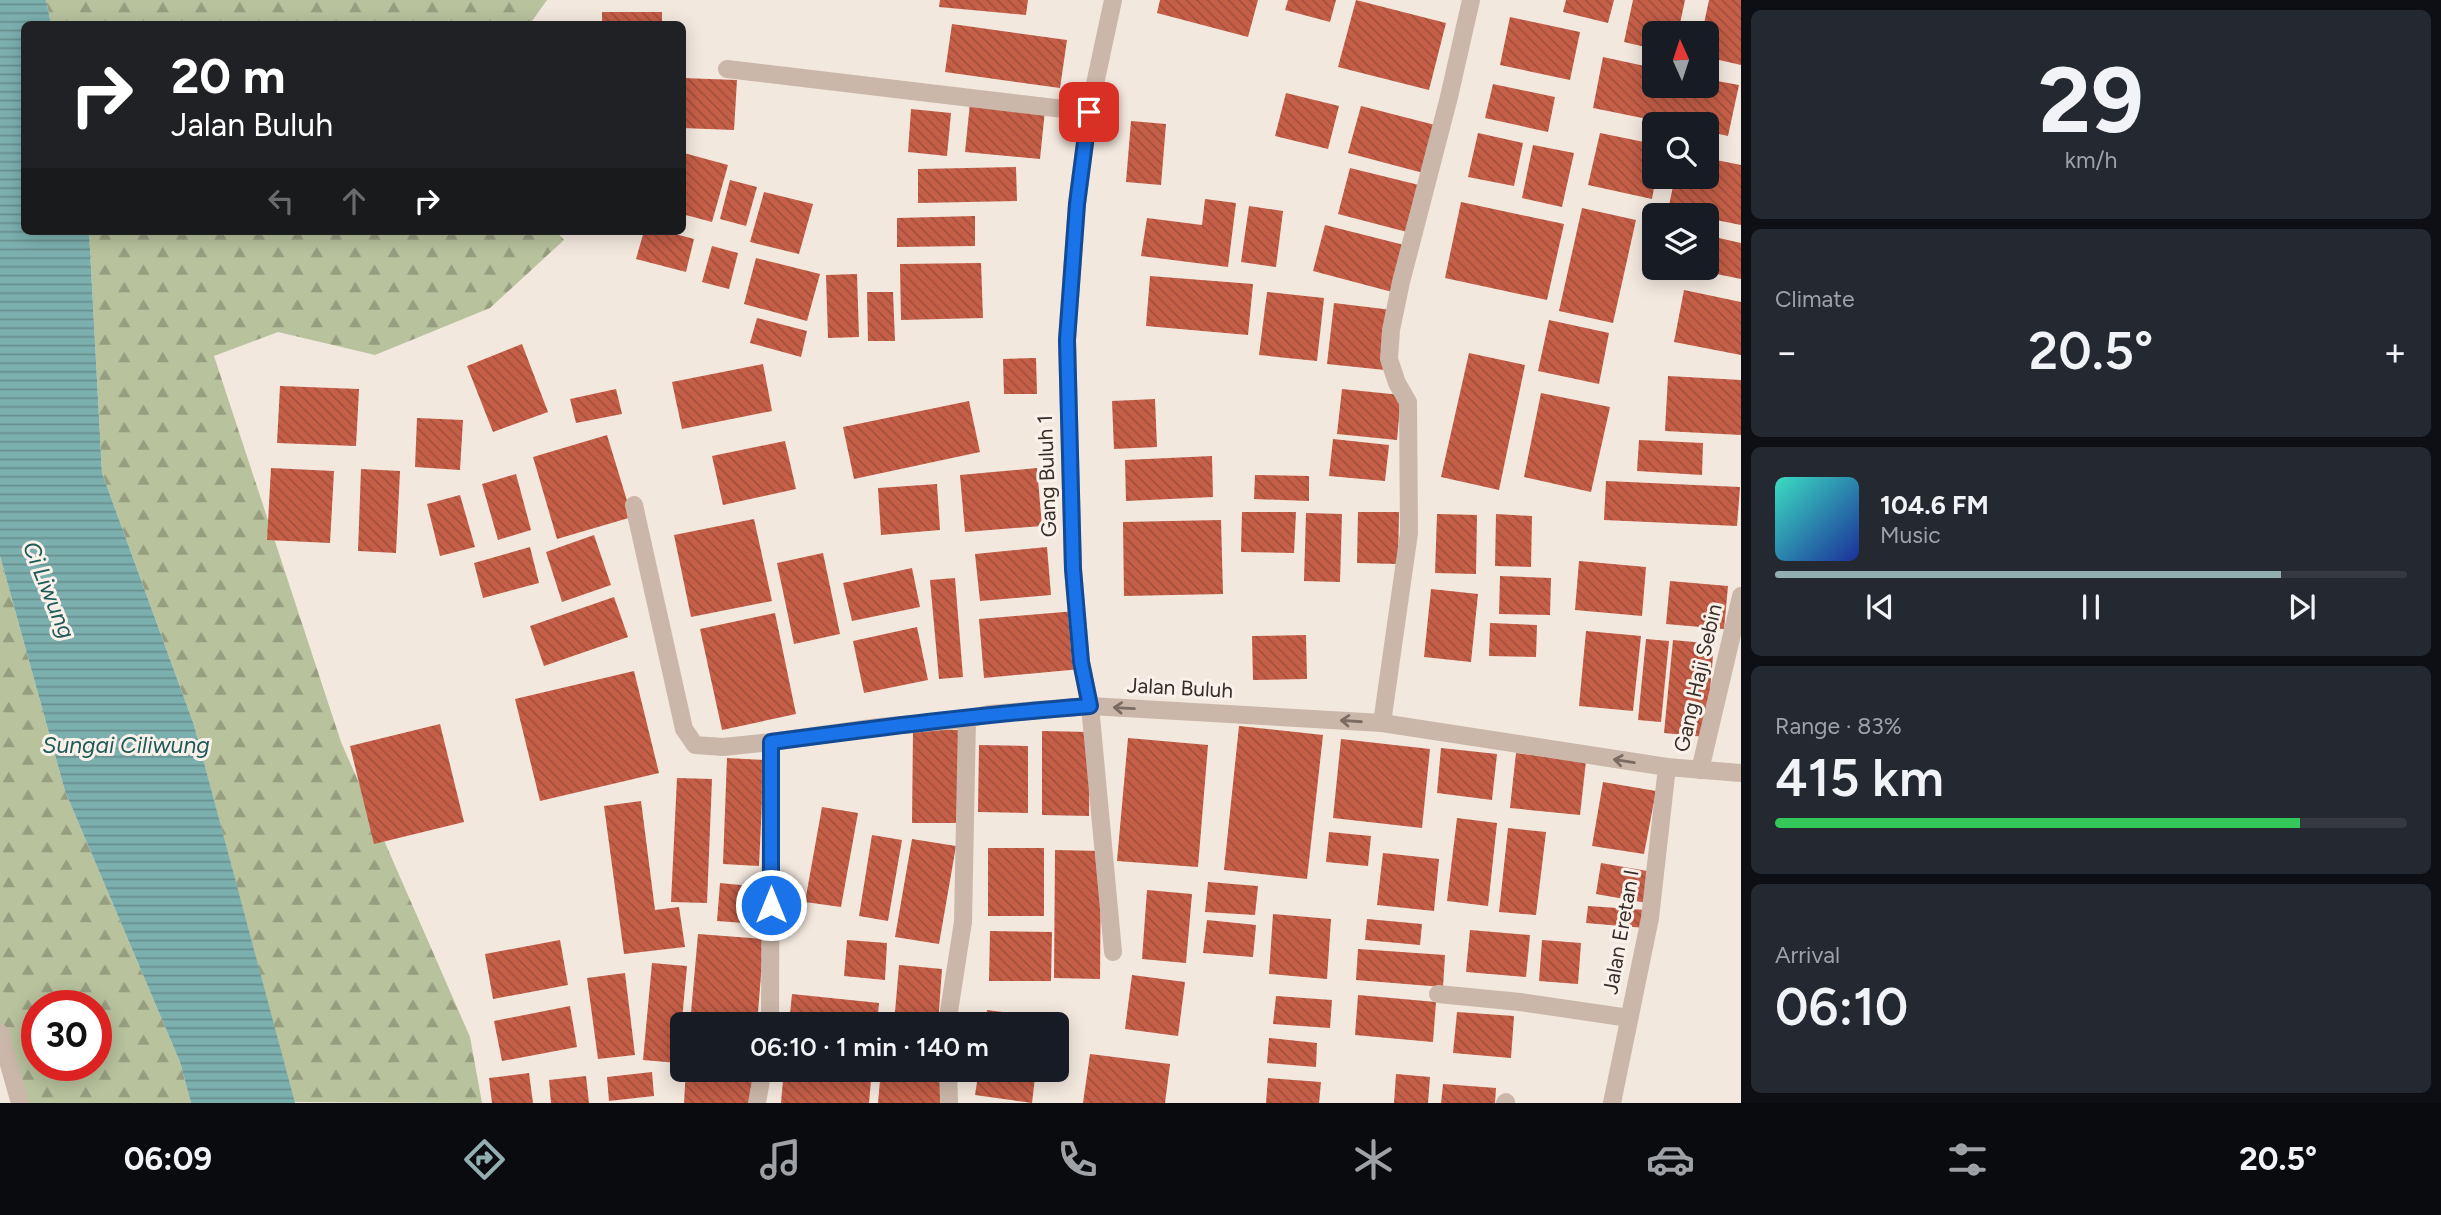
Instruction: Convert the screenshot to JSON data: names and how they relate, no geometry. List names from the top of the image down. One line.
{"streets":{"street":["Gang Buluh 1","Gang Haji Sebin","Jalan Buluh","Jalan Eretan I"]},"crossings":[["Gang Buluh 1","Jalan Buluh"],["Gang Haji Sebin","Jalan Buluh"],["Jalan Buluh","Jalan Eretan I"]],"one_way":["Jalan Buluh"],"water":["Ci Liwung","Sungai Ciliwung"],"north":"top","page":{"tile":[["29","km/h"],"Climate",["Range · 83%","415 km"],["Arrival","06:10"]],"turn":["20 m","Jalan Buluh"],"heat":["−","20.5°","+"],"song":["104.6 FM","Music"],"limit":"30","trip":"06:10 · 1 min · 140 m","tabs":["06:09","20.5°"]}}
